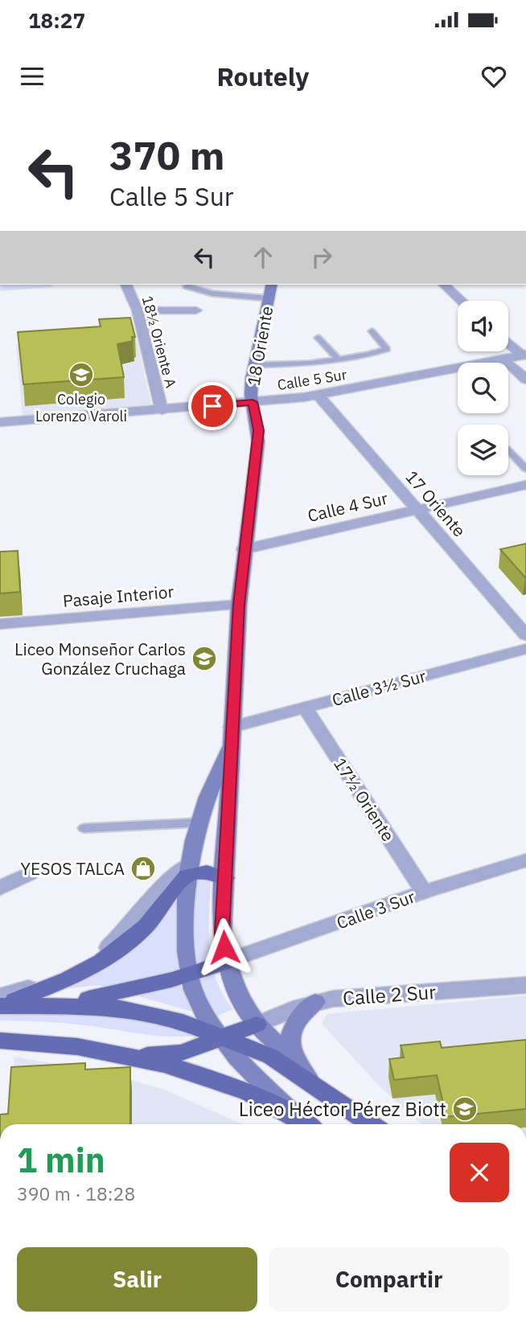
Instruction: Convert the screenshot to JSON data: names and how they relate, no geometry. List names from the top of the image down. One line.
{"streets":{"main road":["18 Oriente"],"street":["18½ Oriente A","Calle 5 Sur","17 Oriente","Calle 4 Sur","Pasaje Interior","Calle 3½ Sur","17½ Oriente","Calle 3 Sur","Calle 2 Sur"]},"crossings":[["18½ Oriente A","Calle 5 Sur"],["18 Oriente","Calle 5 Sur"],["18 Oriente","Calle 4 Sur"],["18 Oriente","Pasaje Interior"],["18 Oriente","Calle 3½ Sur"],["18 Oriente","Calle 3 Sur"],["18 Oriente","Calle 2 Sur"],["Calle 5 Sur","17 Oriente"],["17 Oriente","Calle 4 Sur"],["Calle 3½ Sur","17½ Oriente"],["17½ Oriente","Calle 3 Sur"]],"places":{"school or university":["Colegio Lorenzo Varoli","Liceo Monseñor Carlos González Cruchaga","Liceo Héctor Pérez Biott"],"shop":["YESOS TALCA"]},"page":{"status":"18:27","header":"Routely","turn":["370 m","Calle 5 Sur"],"heading":["1 min","390 m · 18:28"],"buttons":["Salir","Compartir"]}}
